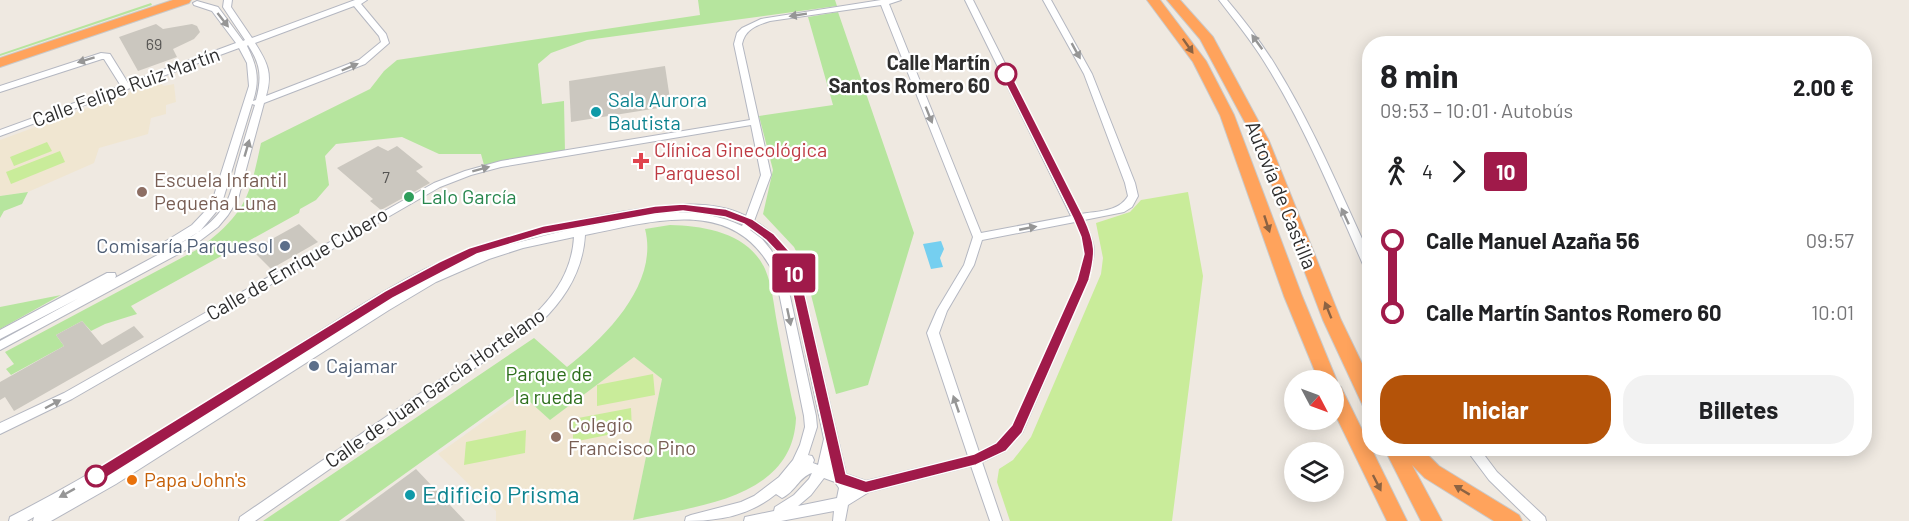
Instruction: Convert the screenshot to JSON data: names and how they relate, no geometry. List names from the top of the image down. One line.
{"streets":{"highway":["Autovía de Castilla"],"street":["Calle Felipe Ruiz Martín","Calle de Enrique Cubero","Calle de Juan García Hortelano"]},"parks":["Parque de la rueda"],"places":{"other":["Calle Martín Santos Romero 60","Sala Aurora Bautista","Escuela Infantil Pequeña Luna","Lalo García","Comisaría Parquesol","Cajamar","Colegio Francisco Pino","Papa John's","Edificio Prisma"],"health":["Clínica Ginecológica Parquesol"]},"lines":["bus line 10"],"house_numbers":["69","7"],"north":"bottom right","page":{"on_map":"10","heading":["8 min","09:53 – 10:01 · Autobús","2.00 €"],"legs":["4","10"],"list":[{"name":"Calle Manuel Azaña 56","value":"09:57"},{"name":"Calle Martín Santos Romero 60","value":"10:01"}],"buttons":["Iniciar","Billetes"]}}
